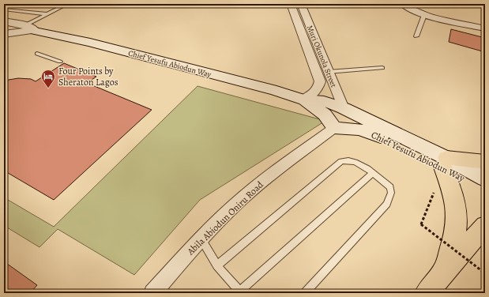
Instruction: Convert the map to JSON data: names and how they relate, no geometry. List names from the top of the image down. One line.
{"streets":{"main road":["Chief Yesufu Abiodun Way"],"street":["Muri Okunola Street","Abila Abiodun Oniru Road"]},"crossings":[["Muri Okunola Street","Chief Yesufu Abiodun Way"],["Chief Yesufu Abiodun Way","Abila Abiodun Oniru Road"]],"places":{"hotel":["Four Points by Sheraton Lagos"]}}
